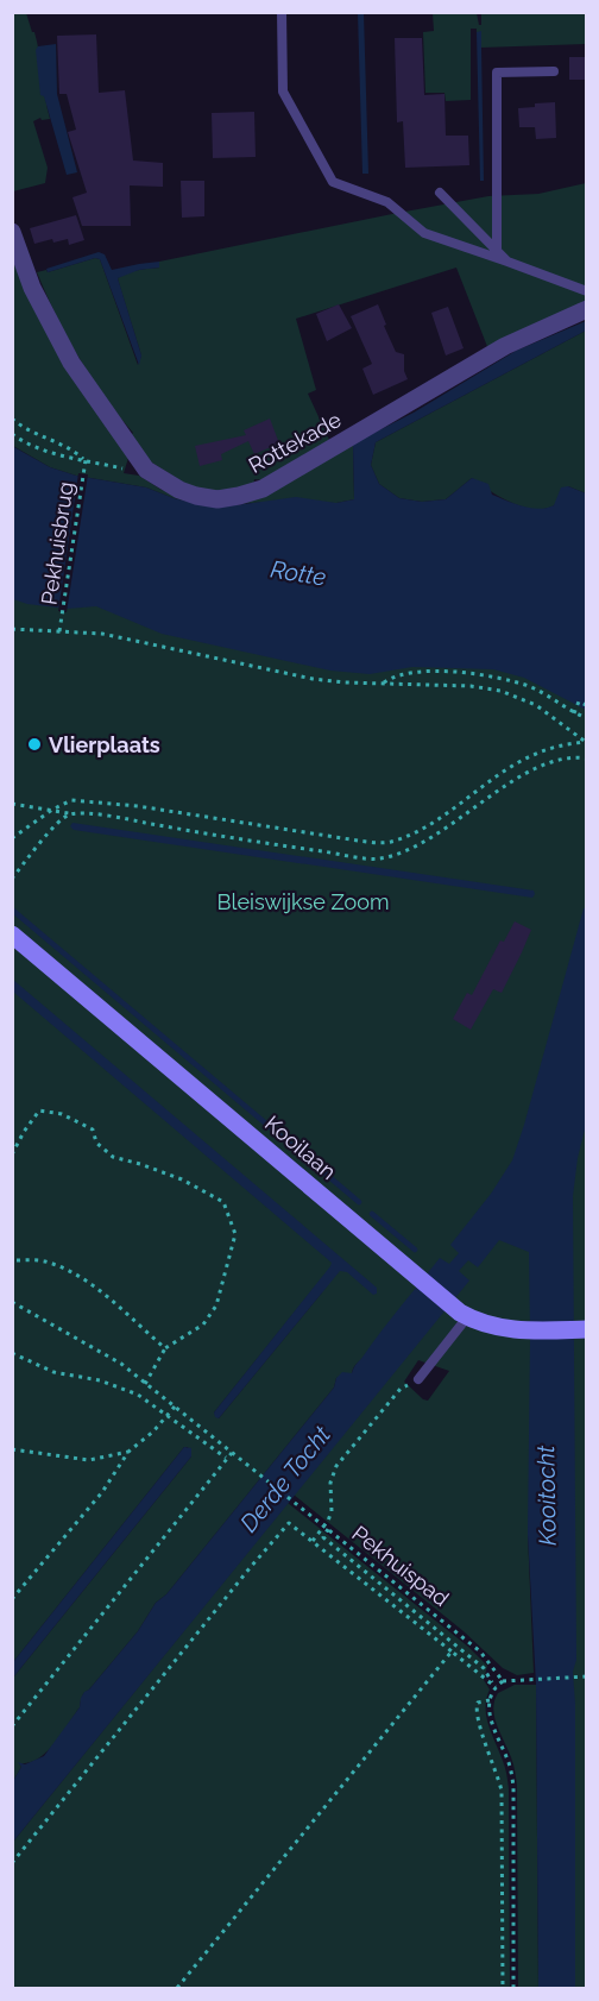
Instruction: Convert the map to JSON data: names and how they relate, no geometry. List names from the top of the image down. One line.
{"streets":{"street":["Rottekade","Kooilaan"],"path":["Pekhuisbrug","Pekhuispad"]},"water":["Rotte","Derde Tocht","Kooitocht"],"parks":["Bleiswijkse Zoom"],"places":["Vlierplaats"]}
